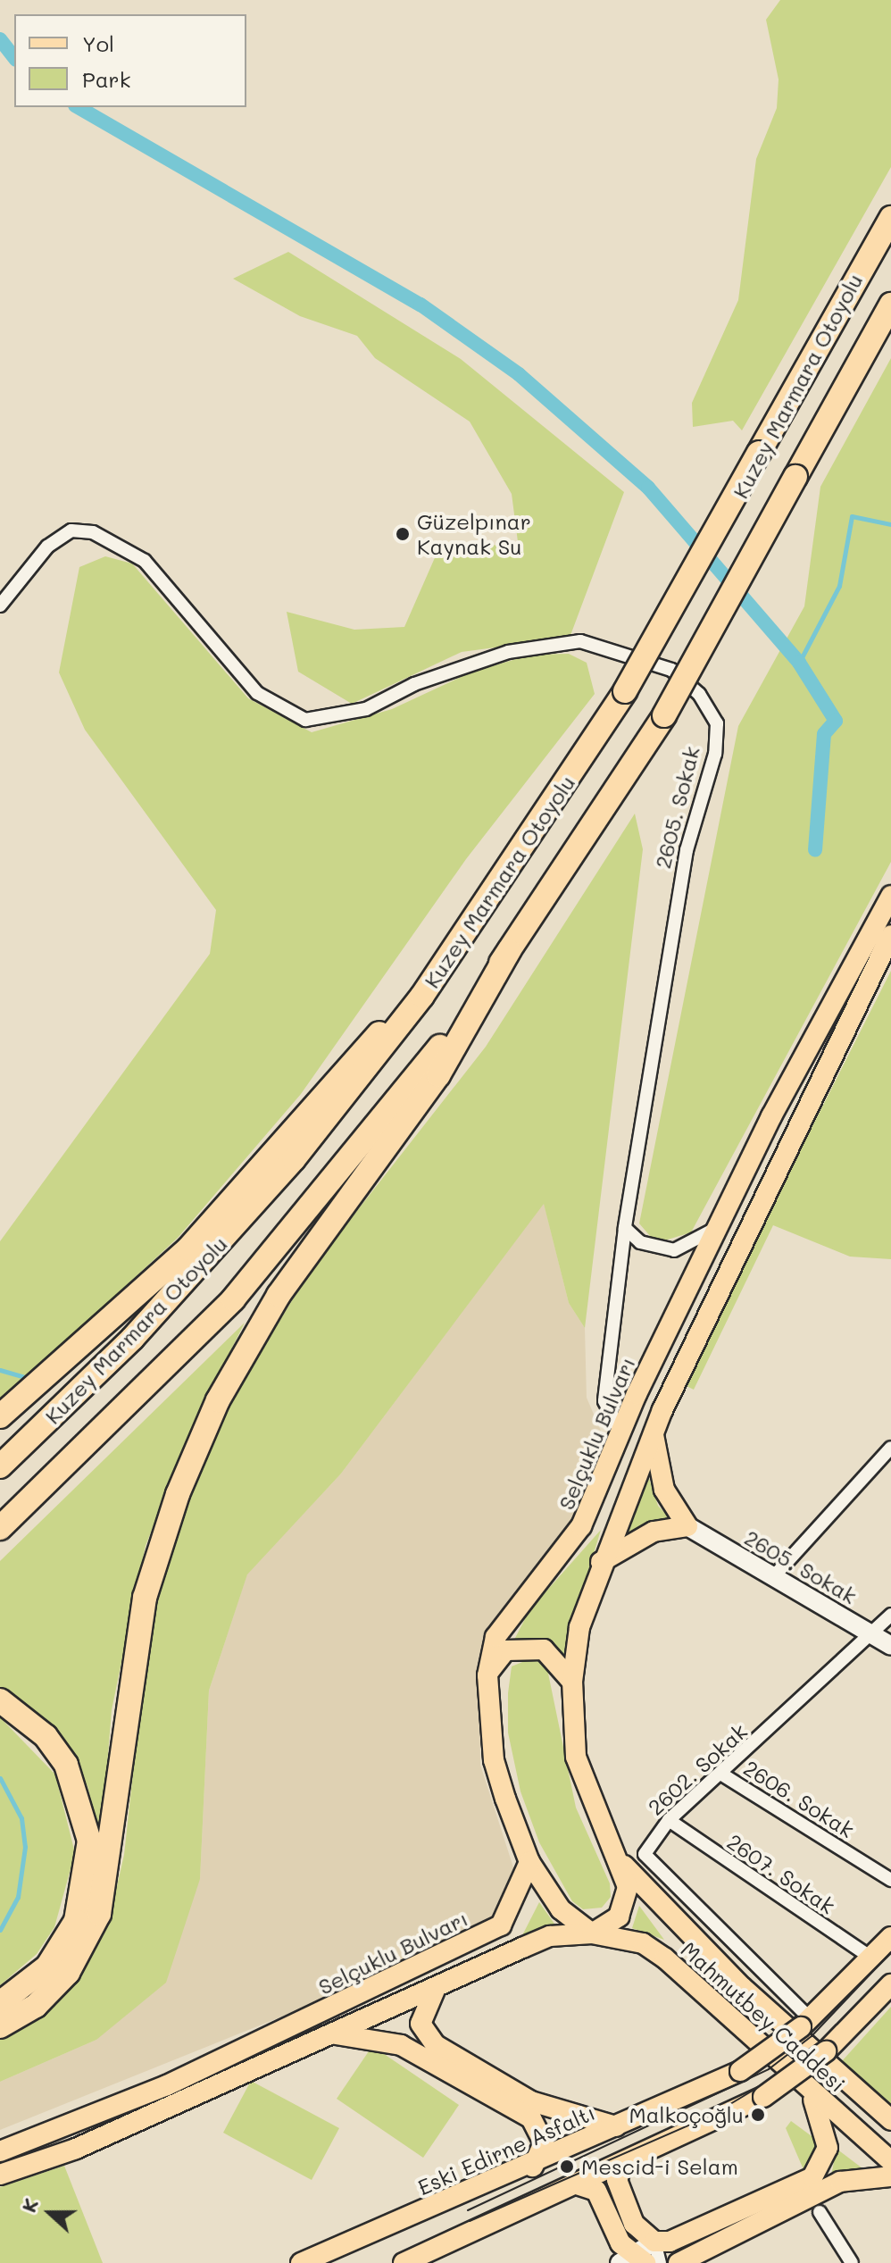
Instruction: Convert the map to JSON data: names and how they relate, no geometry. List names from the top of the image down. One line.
{"streets":{"highway":["Kuzey Marmara Otoyolu"],"main road":["Selçuklu Bulvarı","Mahmutbey Caddesi","Eski Edirne Asfaltı"],"street":["2605. Sokak","2602. Sokak","2606. Sokak","2607. Sokak"]},"crossings":[["2605. Sokak","Selçuklu Bulvarı"],["2605. Sokak","2602. Sokak"],["2602. Sokak","2606. Sokak"],["2602. Sokak","2607. Sokak"],["2602. Sokak","Eski Edirne Asfaltı"],["2607. Sokak","Eski Edirne Asfaltı"]],"places":["Güzelpınar Kaynak Su","Malkoçoğlu","Mescid-i Selam"],"legend":["Yol","Park"],"north":"left"}
